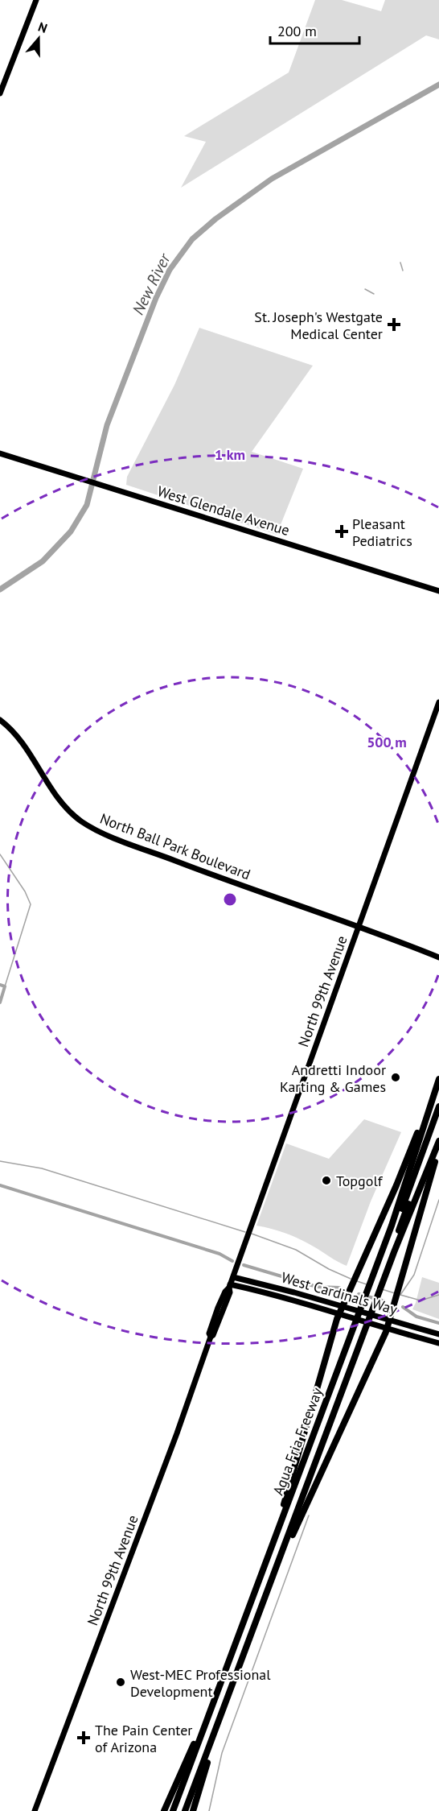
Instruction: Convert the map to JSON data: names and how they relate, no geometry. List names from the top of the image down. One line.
{"streets":{"highway":["Agua Fria Freeway"],"main road":["West Glendale Avenue","North Ball Park Boulevard","North 99th Avenue","West Cardinals Way"]},"crossings":[["North Ball Park Boulevard","North 99th Avenue"],["North 99th Avenue","West Cardinals Way"]],"water":["New River"],"places":{"health":["St. Joseph's Westgate Medical Center","Pleasant Pediatrics","The Pain Center of Arizona"],"other":["Andretti Indoor Karting & Games","Topgolf","West-MEC Professional Development"]},"scale_bar":"200 m","north":"top","rings":["1 km","500 m"]}
